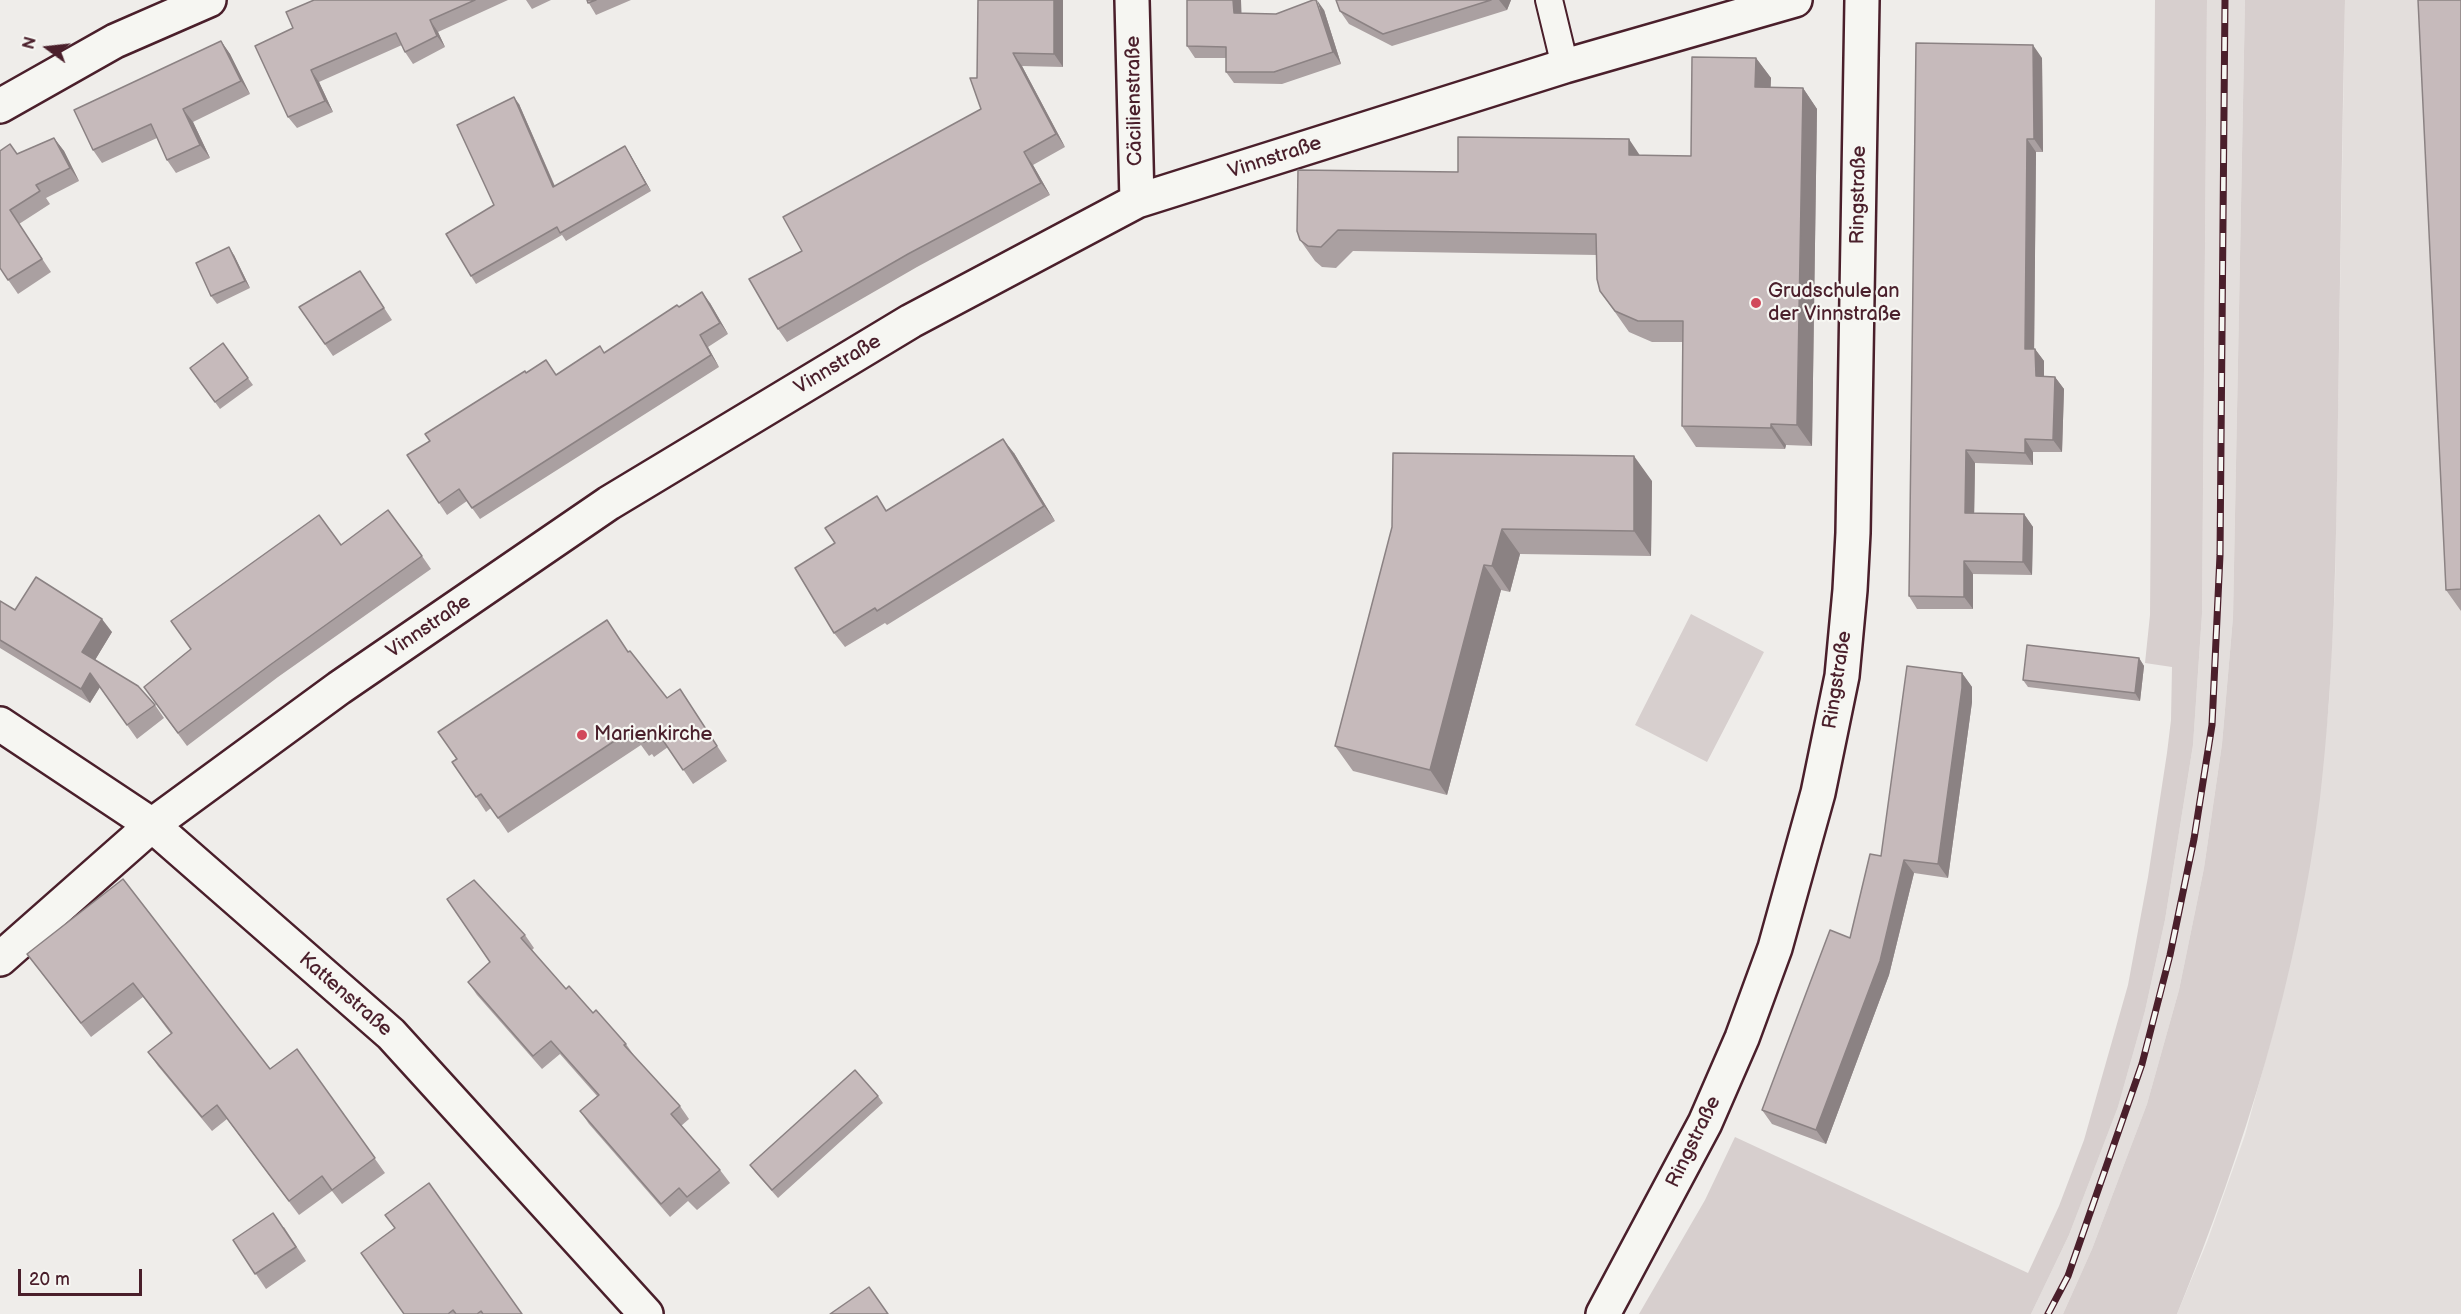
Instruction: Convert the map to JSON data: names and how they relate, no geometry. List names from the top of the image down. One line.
{"streets":{"street":["Cäcilienstraße","Vinnstraße","Ringstraße","Kattenstraße"]},"crossings":[["Cäcilienstraße","Vinnstraße"],["Vinnstraße","Kattenstraße"]],"places":["Grudschule an der Vinnstraße","Marienkirche"],"scale_bar":"20 m","north":"left"}
